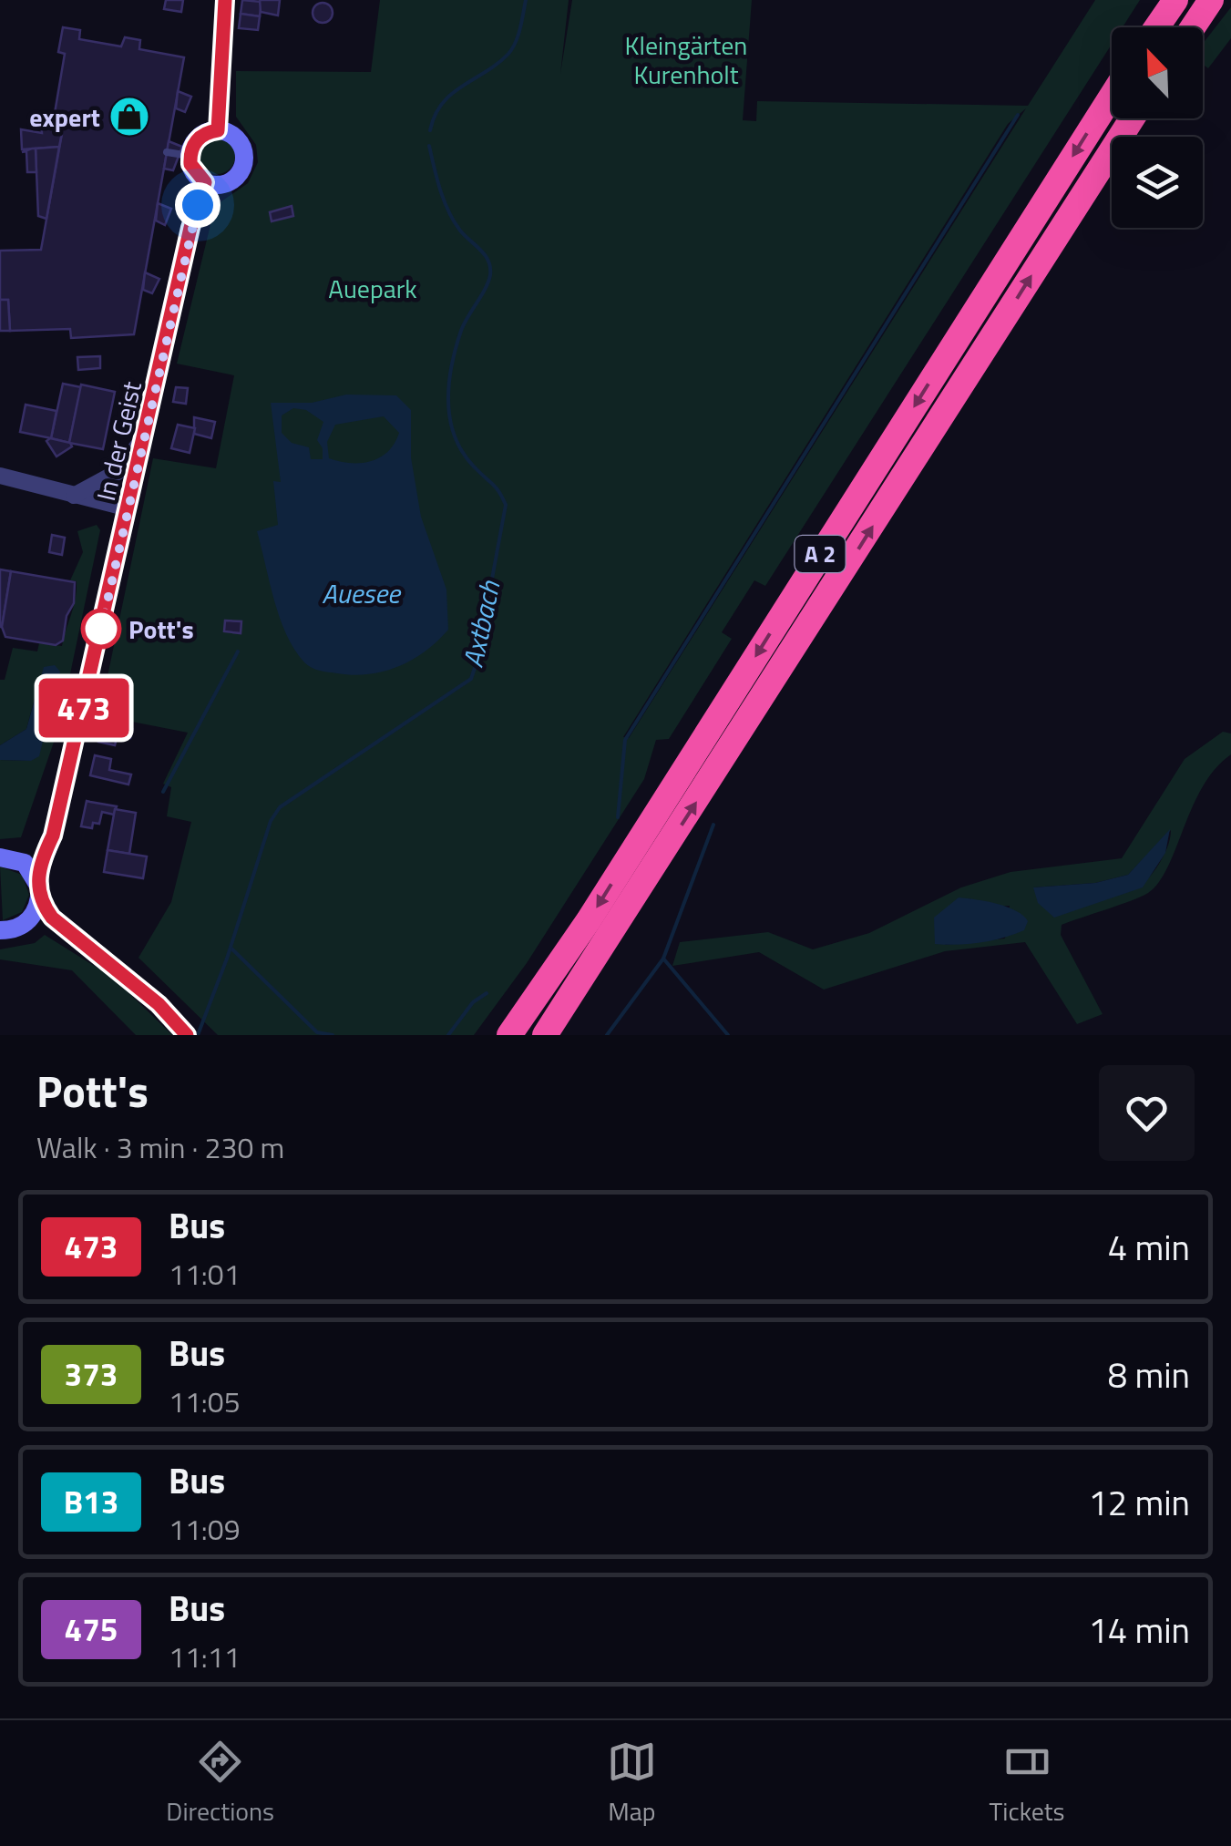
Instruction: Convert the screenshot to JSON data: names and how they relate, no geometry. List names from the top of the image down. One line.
{"streets":{"highway":["A 2"],"main road":["In der Geist"]},"water":["Auesee","Axtbach"],"parks":["Kleingärten Kurenholt","Auepark"],"places":{"shop":["expert"],"other":["Pott's"]},"lines":["bus line 473"],"north":"top left","page":{"on_map":"473","heading":["Pott's","Walk · 3 min · 230 m"],"list":[{"mark":"473","name":"Bus","note":"11:01","value":"4 min"},{"mark":"373","name":"Bus","note":"11:05","value":"8 min"},{"mark":"B13","name":"Bus","note":"11:09","value":"12 min"},{"mark":"475","name":"Bus","note":"11:11","value":"14 min"}],"tabs":["Directions","Map","Tickets"]}}
